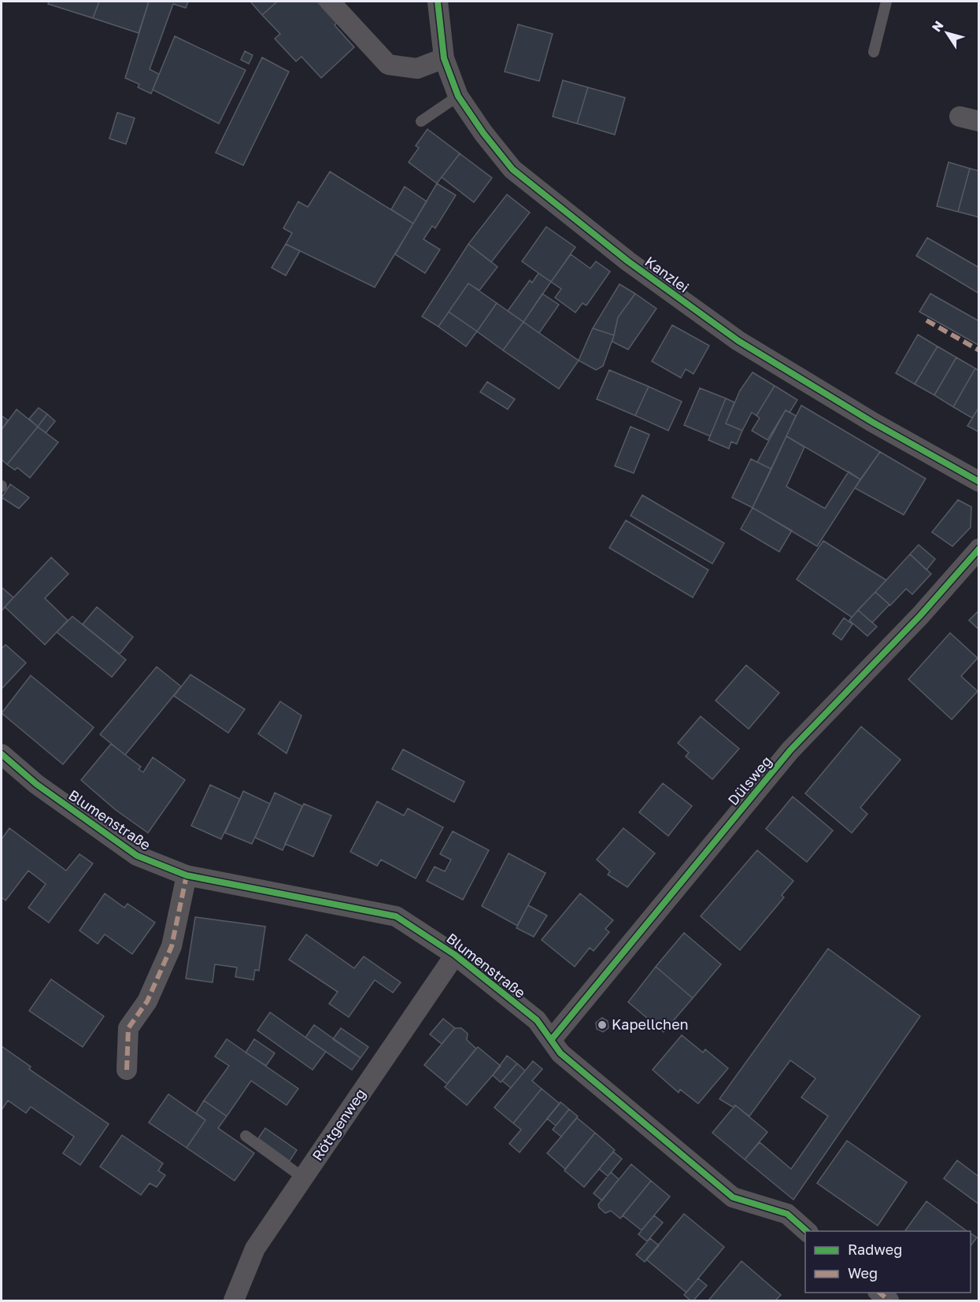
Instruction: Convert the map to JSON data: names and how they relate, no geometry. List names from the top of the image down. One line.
{"streets":{"street":["Kanzlei","Dülsweg","Blumenstraße","Röttgenweg"]},"crossings":[["Dülsweg","Blumenstraße"],["Blumenstraße","Röttgenweg"]],"places":["Kapellchen"],"legend":["Radweg","Weg"],"north":"top left"}
